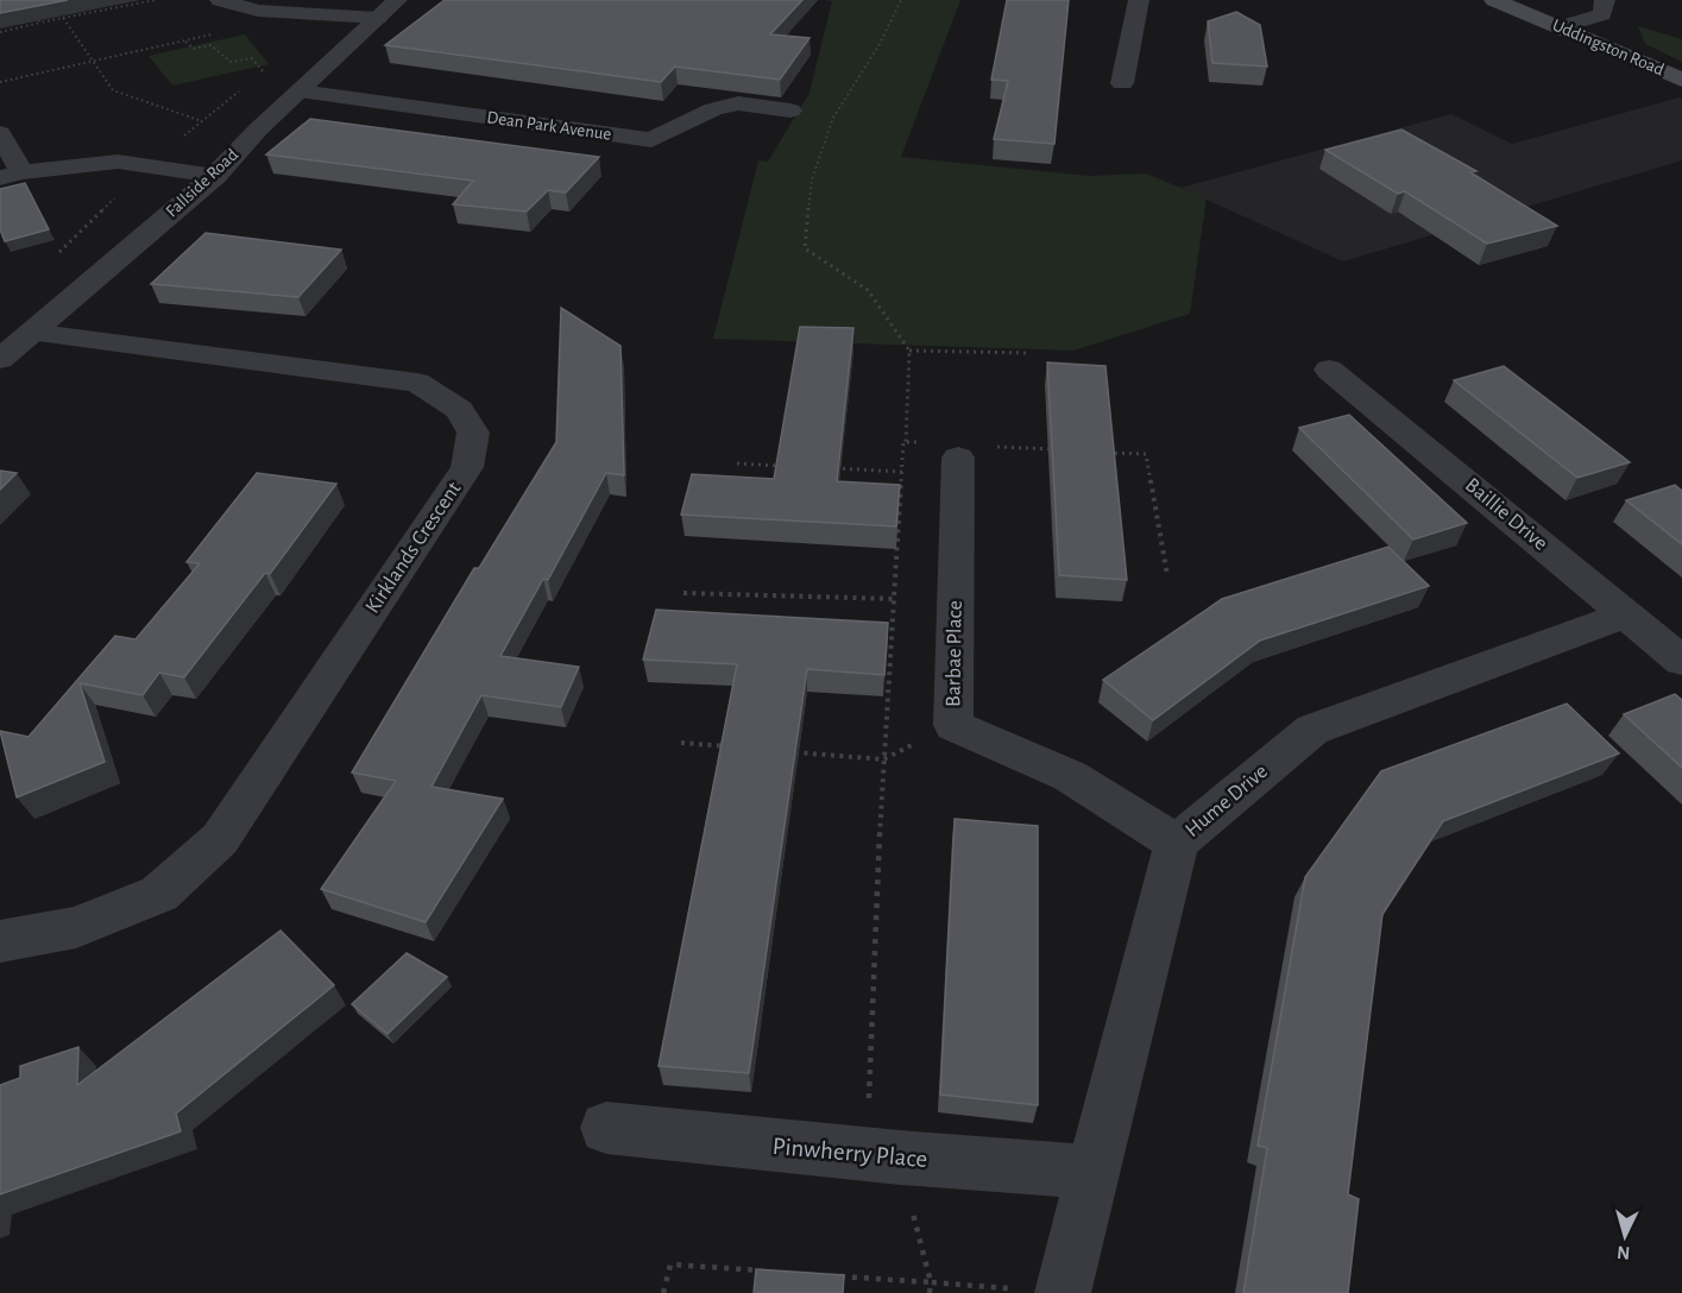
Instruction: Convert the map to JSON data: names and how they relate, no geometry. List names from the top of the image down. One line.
{"streets":{"main road":["Uddingston Road"],"street":["Dean Park Avenue","Fallside Road","Baillie Drive","Kirklands Crescent","Barbae Place","Hume Drive","Pinwherry Place"]},"crossings":[["Dean Park Avenue","Fallside Road"],["Fallside Road","Kirklands Crescent"],["Baillie Drive","Hume Drive"],["Barbae Place","Hume Drive"],["Hume Drive","Pinwherry Place"]],"north":"bottom"}
